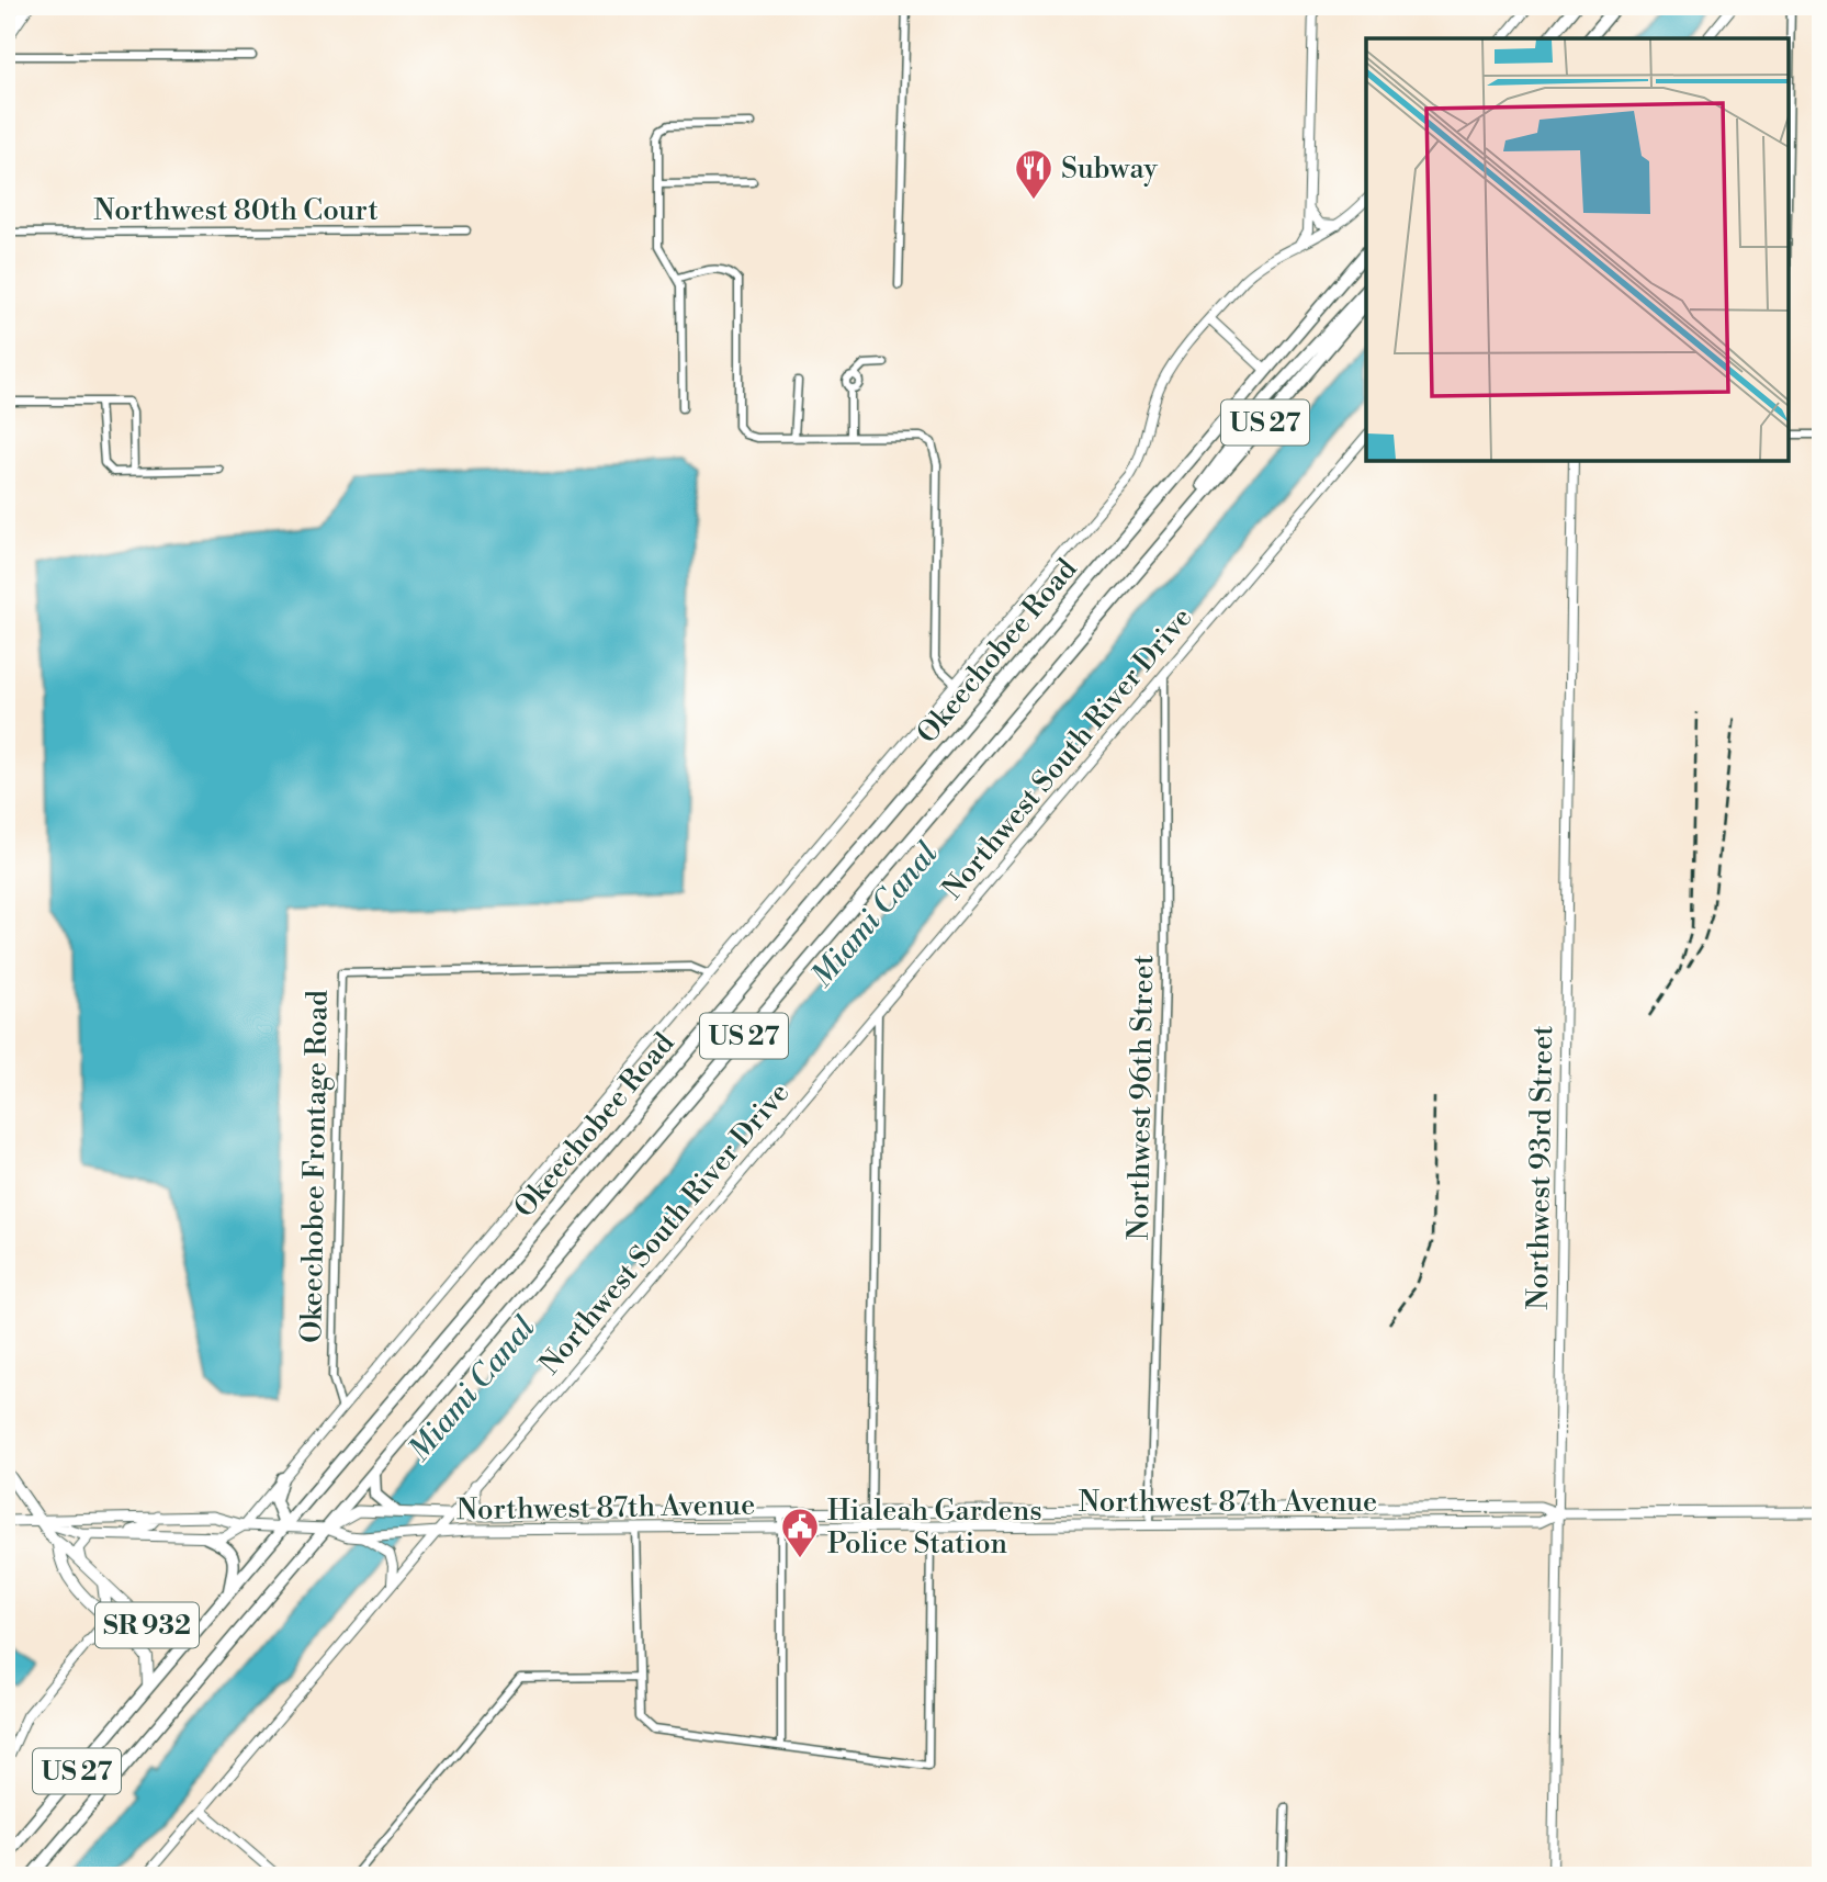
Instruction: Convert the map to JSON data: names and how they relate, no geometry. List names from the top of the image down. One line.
{"streets":{"highway":["US 27","Okeechobee Road"],"main road":["Northwest 87th Avenue","SR 932"],"street":["Northwest 80th Court","Northwest South River Drive","Northwest 96th Street","Okeechobee Frontage Road","Northwest 93rd Street"]},"crossings":[["Okeechobee Road","Northwest 87th Avenue"],["Okeechobee Road","SR 932"],["Northwest South River Drive","Northwest 96th Street"],["Northwest South River Drive","Northwest 87th Avenue"],["Northwest 96th Street","Northwest 87th Avenue"],["Northwest 93rd Street","Northwest 87th Avenue"]],"water":["Miami Canal"],"places":{"restaurant":["Subway"],"public building":["Hialeah Gardens Police Station"]}}
